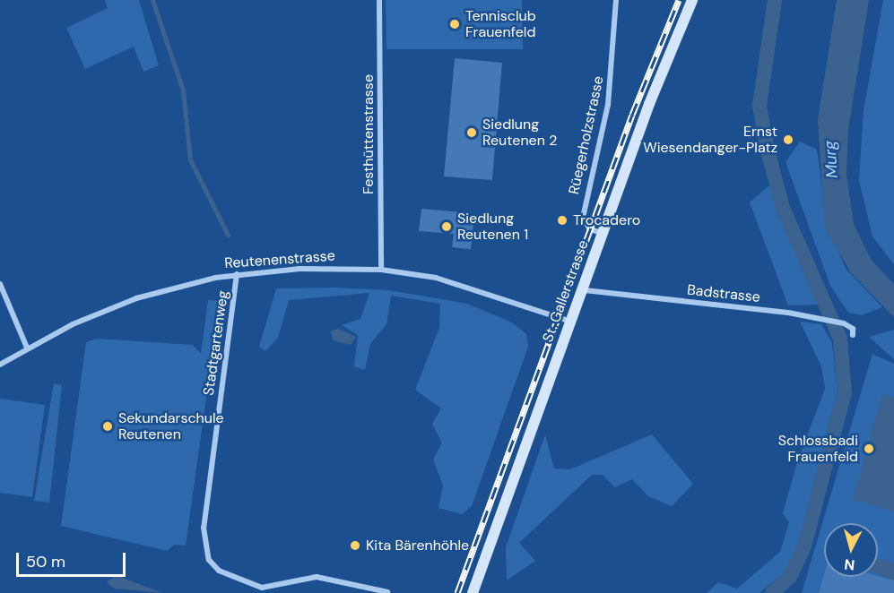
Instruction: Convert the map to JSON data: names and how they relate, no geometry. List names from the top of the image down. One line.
{"streets":{"main road":["St. Gallerstrasse"],"street":["Festhüttenstrasse","Rüegerholzstrasse","Reutenenstrasse","Badstrasse","Stadtgartenweg"]},"crossings":[["Festhüttenstrasse","Reutenenstrasse"],["Rüegerholzstrasse","St. Gallerstrasse"],["Reutenenstrasse","St. Gallerstrasse"],["Reutenenstrasse","Stadtgartenweg"],["St. Gallerstrasse","Badstrasse"]],"water":["Murg"],"places":["Tennisclub Frauenfeld","Siedlung Reutenen 2","Ernst Wiesendanger-Platz","Trocadero","Siedlung Reutenen 1","Sekundarschule Reutenen","Schlossbadi Frauenfeld","Kita Bärenhöhle"],"scale_bar":"50 m","north":"bottom"}
